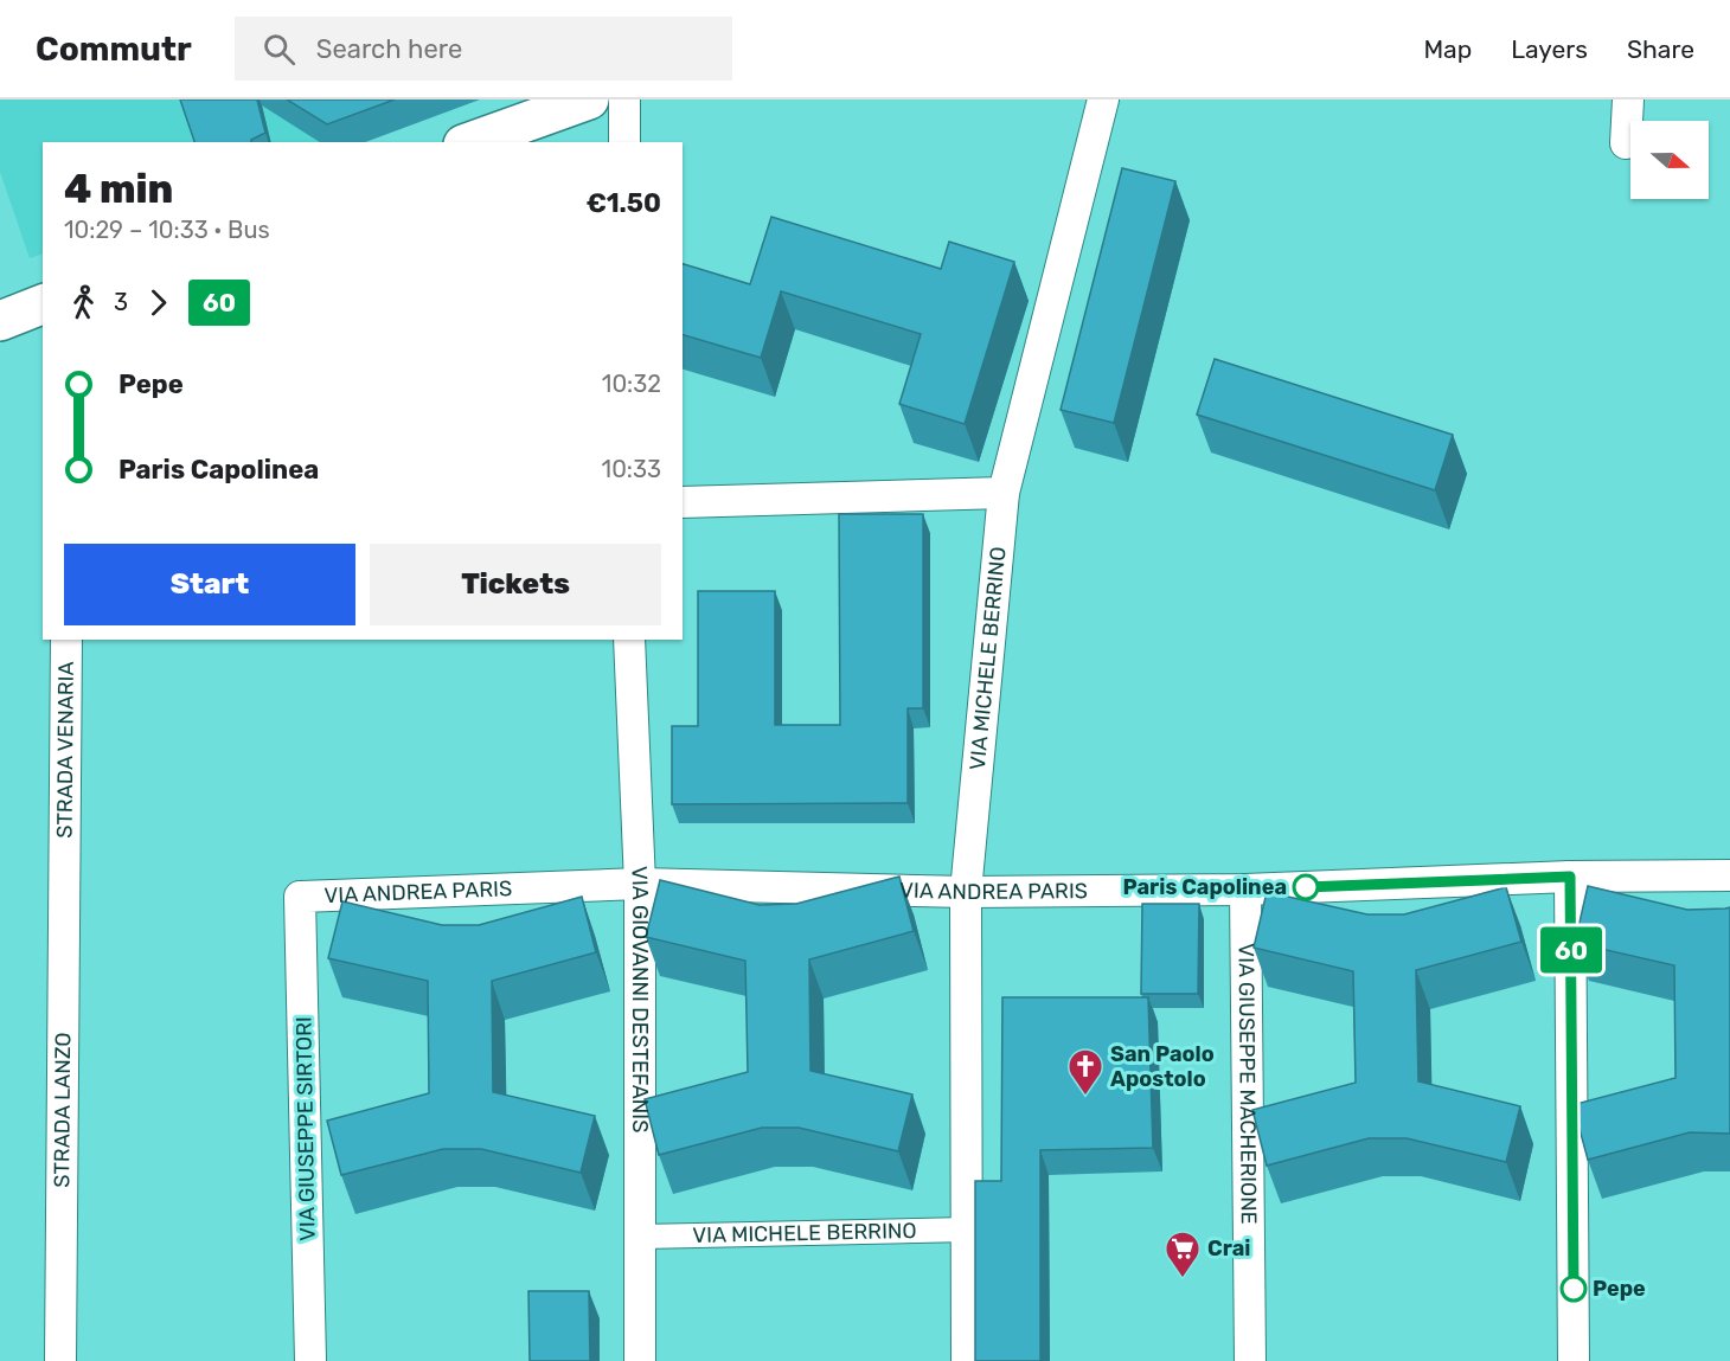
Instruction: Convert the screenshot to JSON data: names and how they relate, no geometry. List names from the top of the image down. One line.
{"streets":{"street":["VIA MICHELE BERRINO","STRADA VENARIA","VIA ANDREA PARIS","VIA GIOVANNI DESTEFANIS","VIA GIUSEPPE MACHERIONE","STRADA LANZO","VIA GIUSEPPE SIRTORI"]},"crossings":[["VIA MICHELE BERRINO","VIA ANDREA PARIS"],["VIA MICHELE BERRINO","VIA GIOVANNI DESTEFANIS"],["STRADA VENARIA","STRADA LANZO"],["VIA ANDREA PARIS","VIA GIOVANNI DESTEFANIS"],["VIA ANDREA PARIS","VIA GIUSEPPE MACHERIONE"],["VIA ANDREA PARIS","VIA GIUSEPPE SIRTORI"]],"places":{"other":["Paris Capolinea","Pepe"],"church":["San Paolo Apostolo"],"supermarket":["Crai"]},"lines":["bus line 60"],"north":"right","page":{"header":"Commutr","search":"Search here","nav":["Map","Layers","Share"],"on_map":"60","heading":["4 min","10:29 – 10:33 · Bus","€1.50"],"legs":["3","60"],"list":[{"name":"Pepe","value":"10:32"},{"name":"Paris Capolinea","value":"10:33"}],"buttons":["Start","Tickets"]}}
